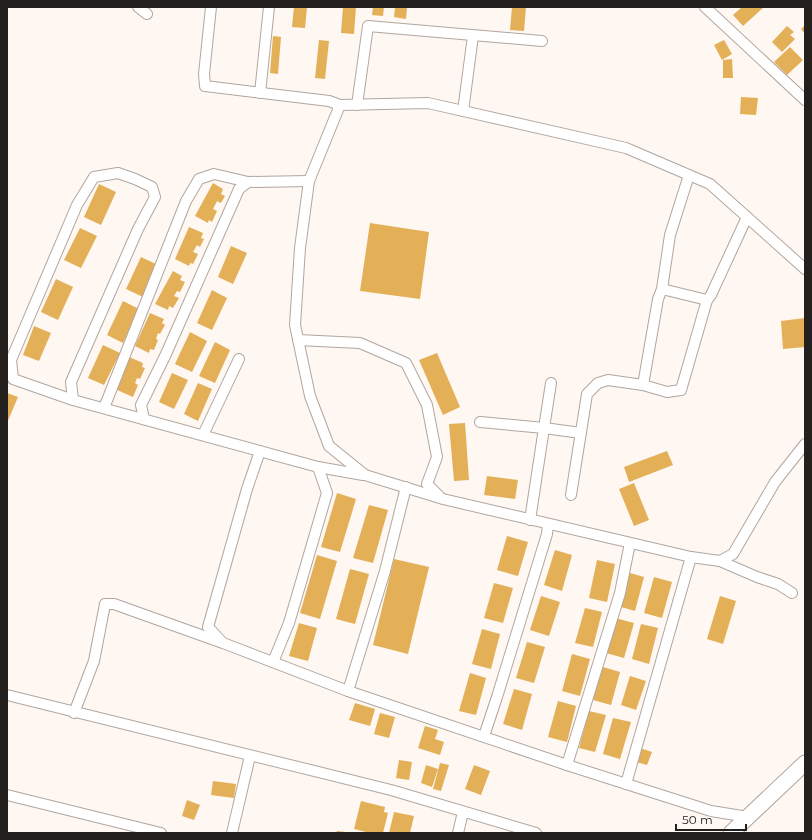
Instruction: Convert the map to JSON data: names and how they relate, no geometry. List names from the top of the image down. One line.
{"scale_bar":"50 m"}
